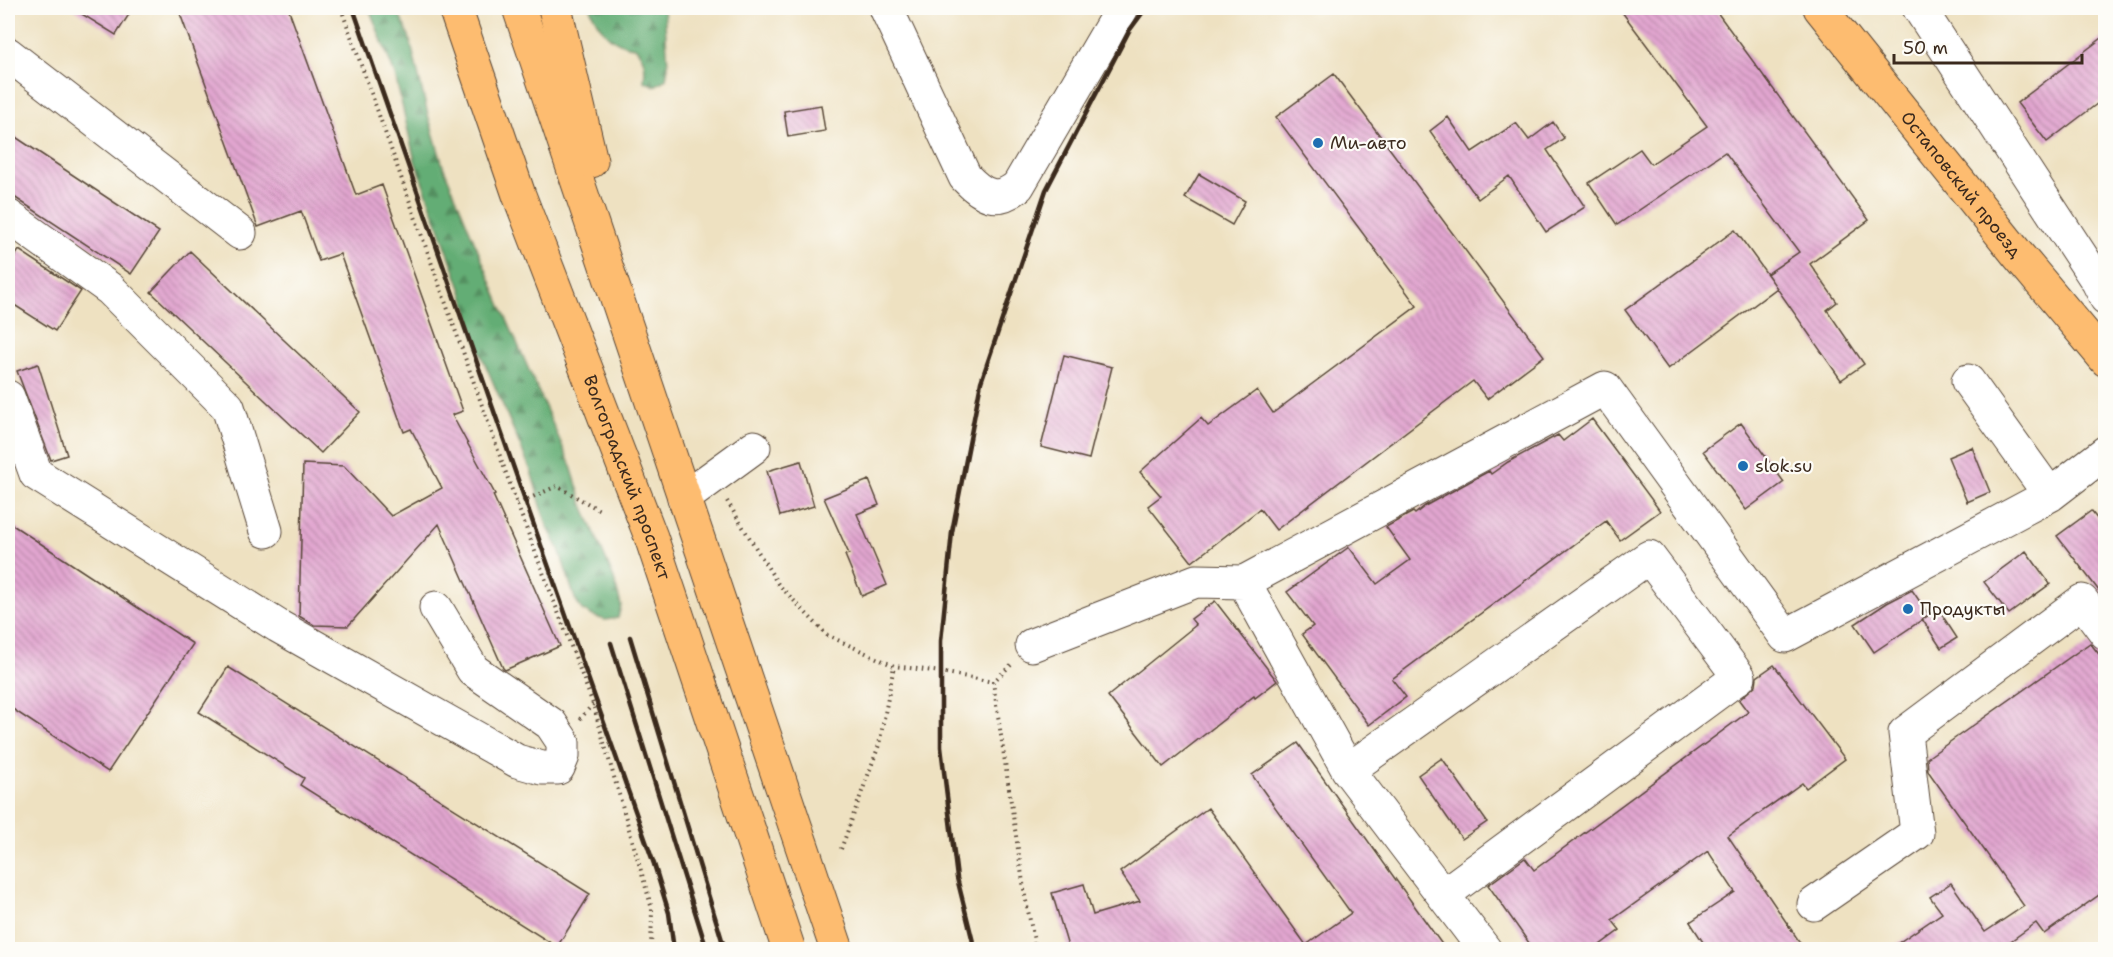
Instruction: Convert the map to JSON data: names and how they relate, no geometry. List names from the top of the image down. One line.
{"streets":{"main road":["Остаповский проезд","Волгоградский проспект"]},"places":["Ми-авто","slok.su","Продукты"],"scale_bar":"50 m"}
